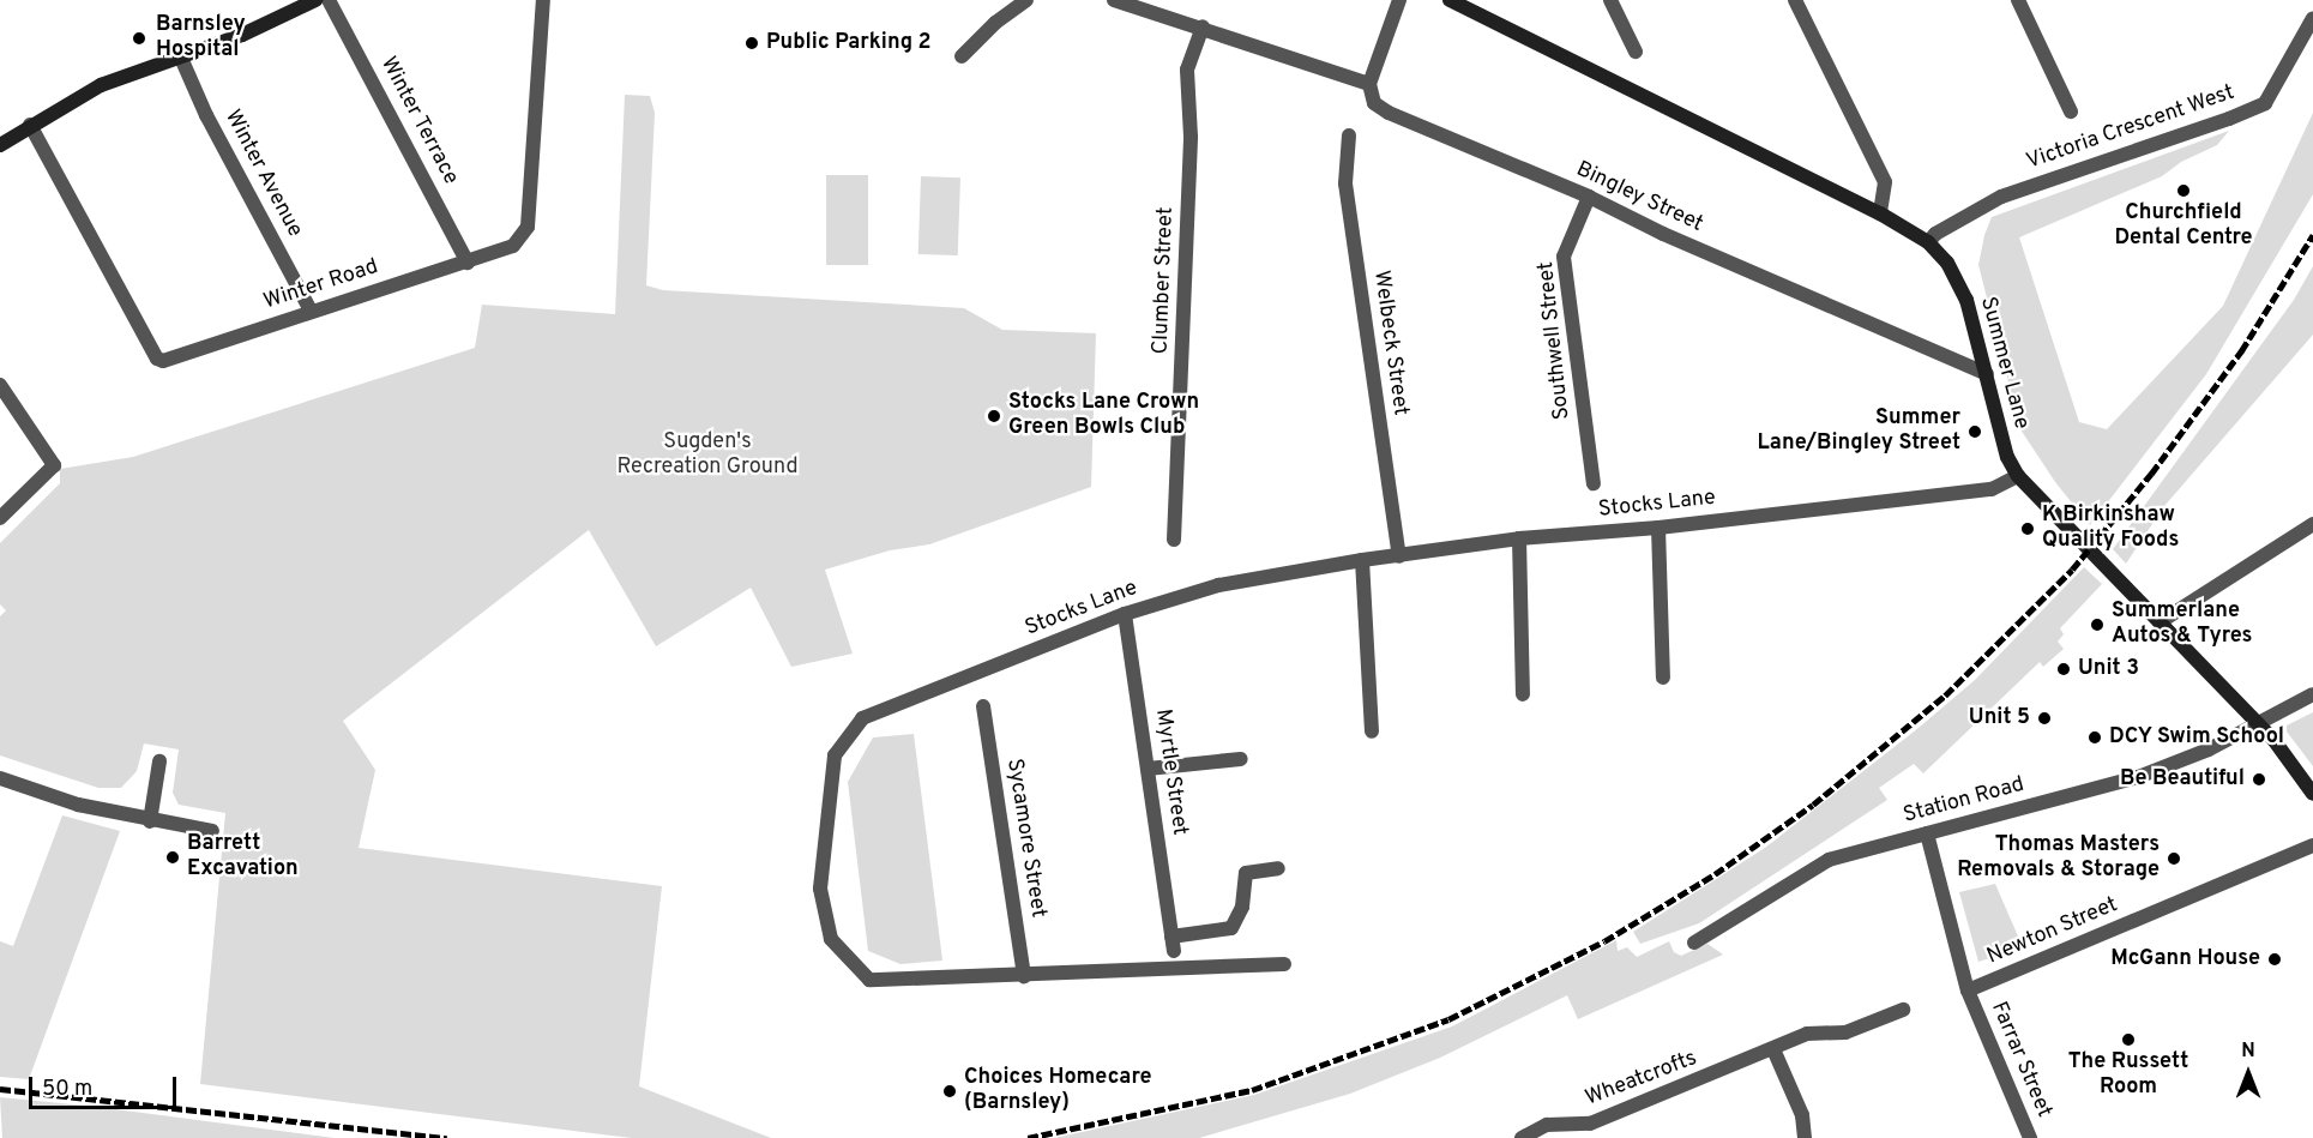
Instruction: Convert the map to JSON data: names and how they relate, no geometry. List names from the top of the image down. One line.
{"streets":{"street":["Winter Terrace","Victoria Crescent West","Winter Avenue","Bingley Street","Clumber Street","Winter Road","Southwell Street","Welbeck Street","Summer Lane","Stocks Lane","Myrtle Street","Station Road","Sycamore Street","Newton Street","Farrar Street","Wheatcrofts"]},"crossings":[["Winter Terrace","Winter Road"],["Victoria Crescent West","Summer Lane"],["Winter Avenue","Winter Road"],["Bingley Street","Southwell Street"],["Bingley Street","Summer Lane"],["Welbeck Street","Stocks Lane"],["Summer Lane","Stocks Lane"],["Summer Lane","Station Road"],["Stocks Lane","Myrtle Street"],["Stocks Lane","Sycamore Street"],["Station Road","Farrar Street"],["Newton Street","Farrar Street"]],"parks":["Sugden's Recreation Ground"],"places":["Barnsley Hospital","Public Parking 2","Churchfield Dental Centre","Stocks Lane Crown Green Bowls Club","Summer Lane/Bingley Street","K Birkinshaw Quality Foods","Summerlane Autos & Tyres","Unit 3","Unit 5","DCY Swim School","Be Beautiful","Barrett Excavation","Thomas Masters Removals & Storage","McGann House","The Russett Room","Choices Homecare (Barnsley)"],"scale_bar":"50 m","north":"top"}
